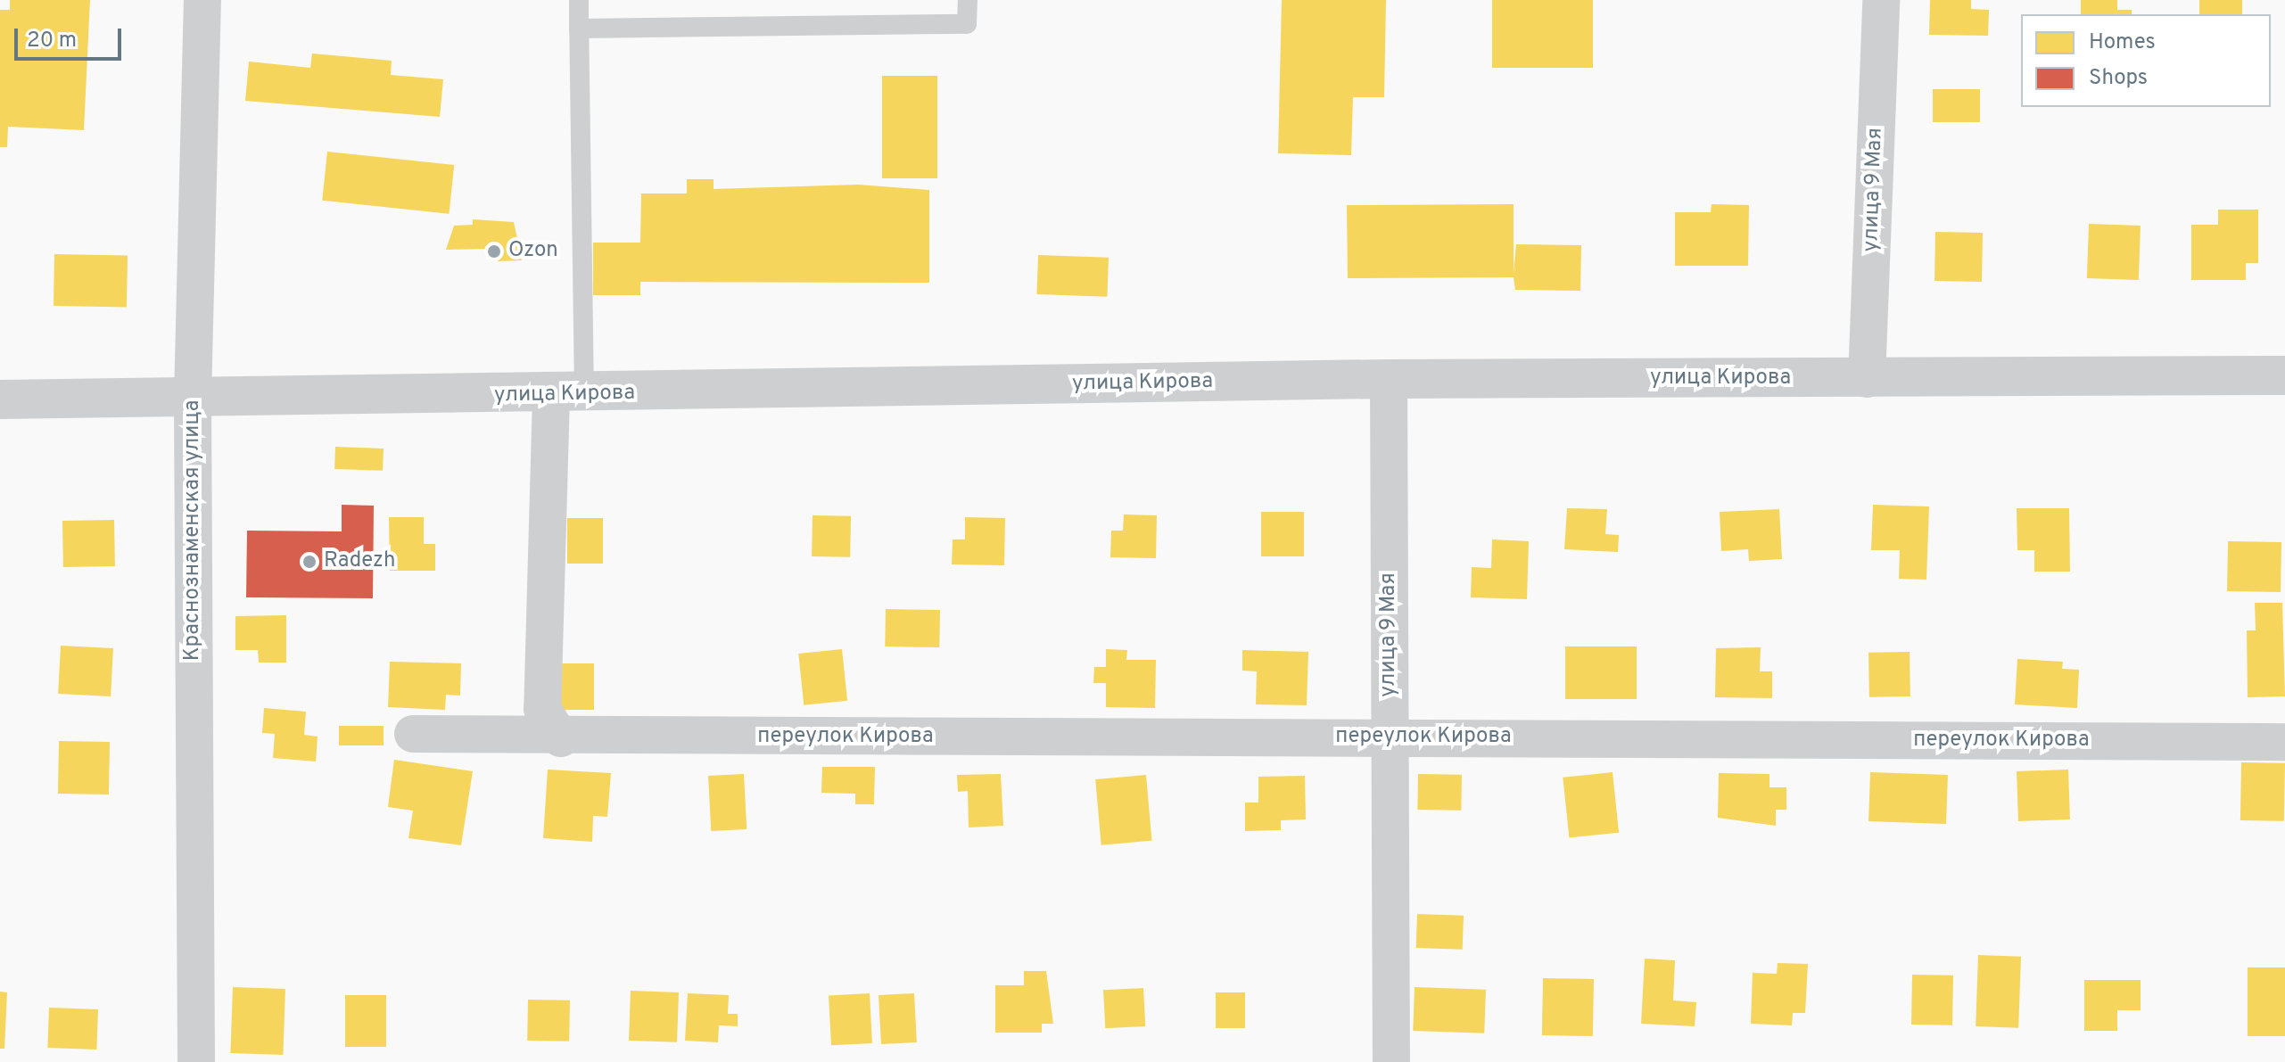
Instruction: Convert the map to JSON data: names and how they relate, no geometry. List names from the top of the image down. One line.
{"streets":{"street":["улица 9 Мая","улица Кирова","Краснознаменская улица","переулок Кирова"]},"crossings":[["улица 9 Мая","улица Кирова"],["улица 9 Мая","переулок Кирова"],["улица Кирова","Краснознаменская улица"]],"places":["Ozon","Radezh"],"legend":["Homes","Shops"],"scale_bar":"20 m"}
